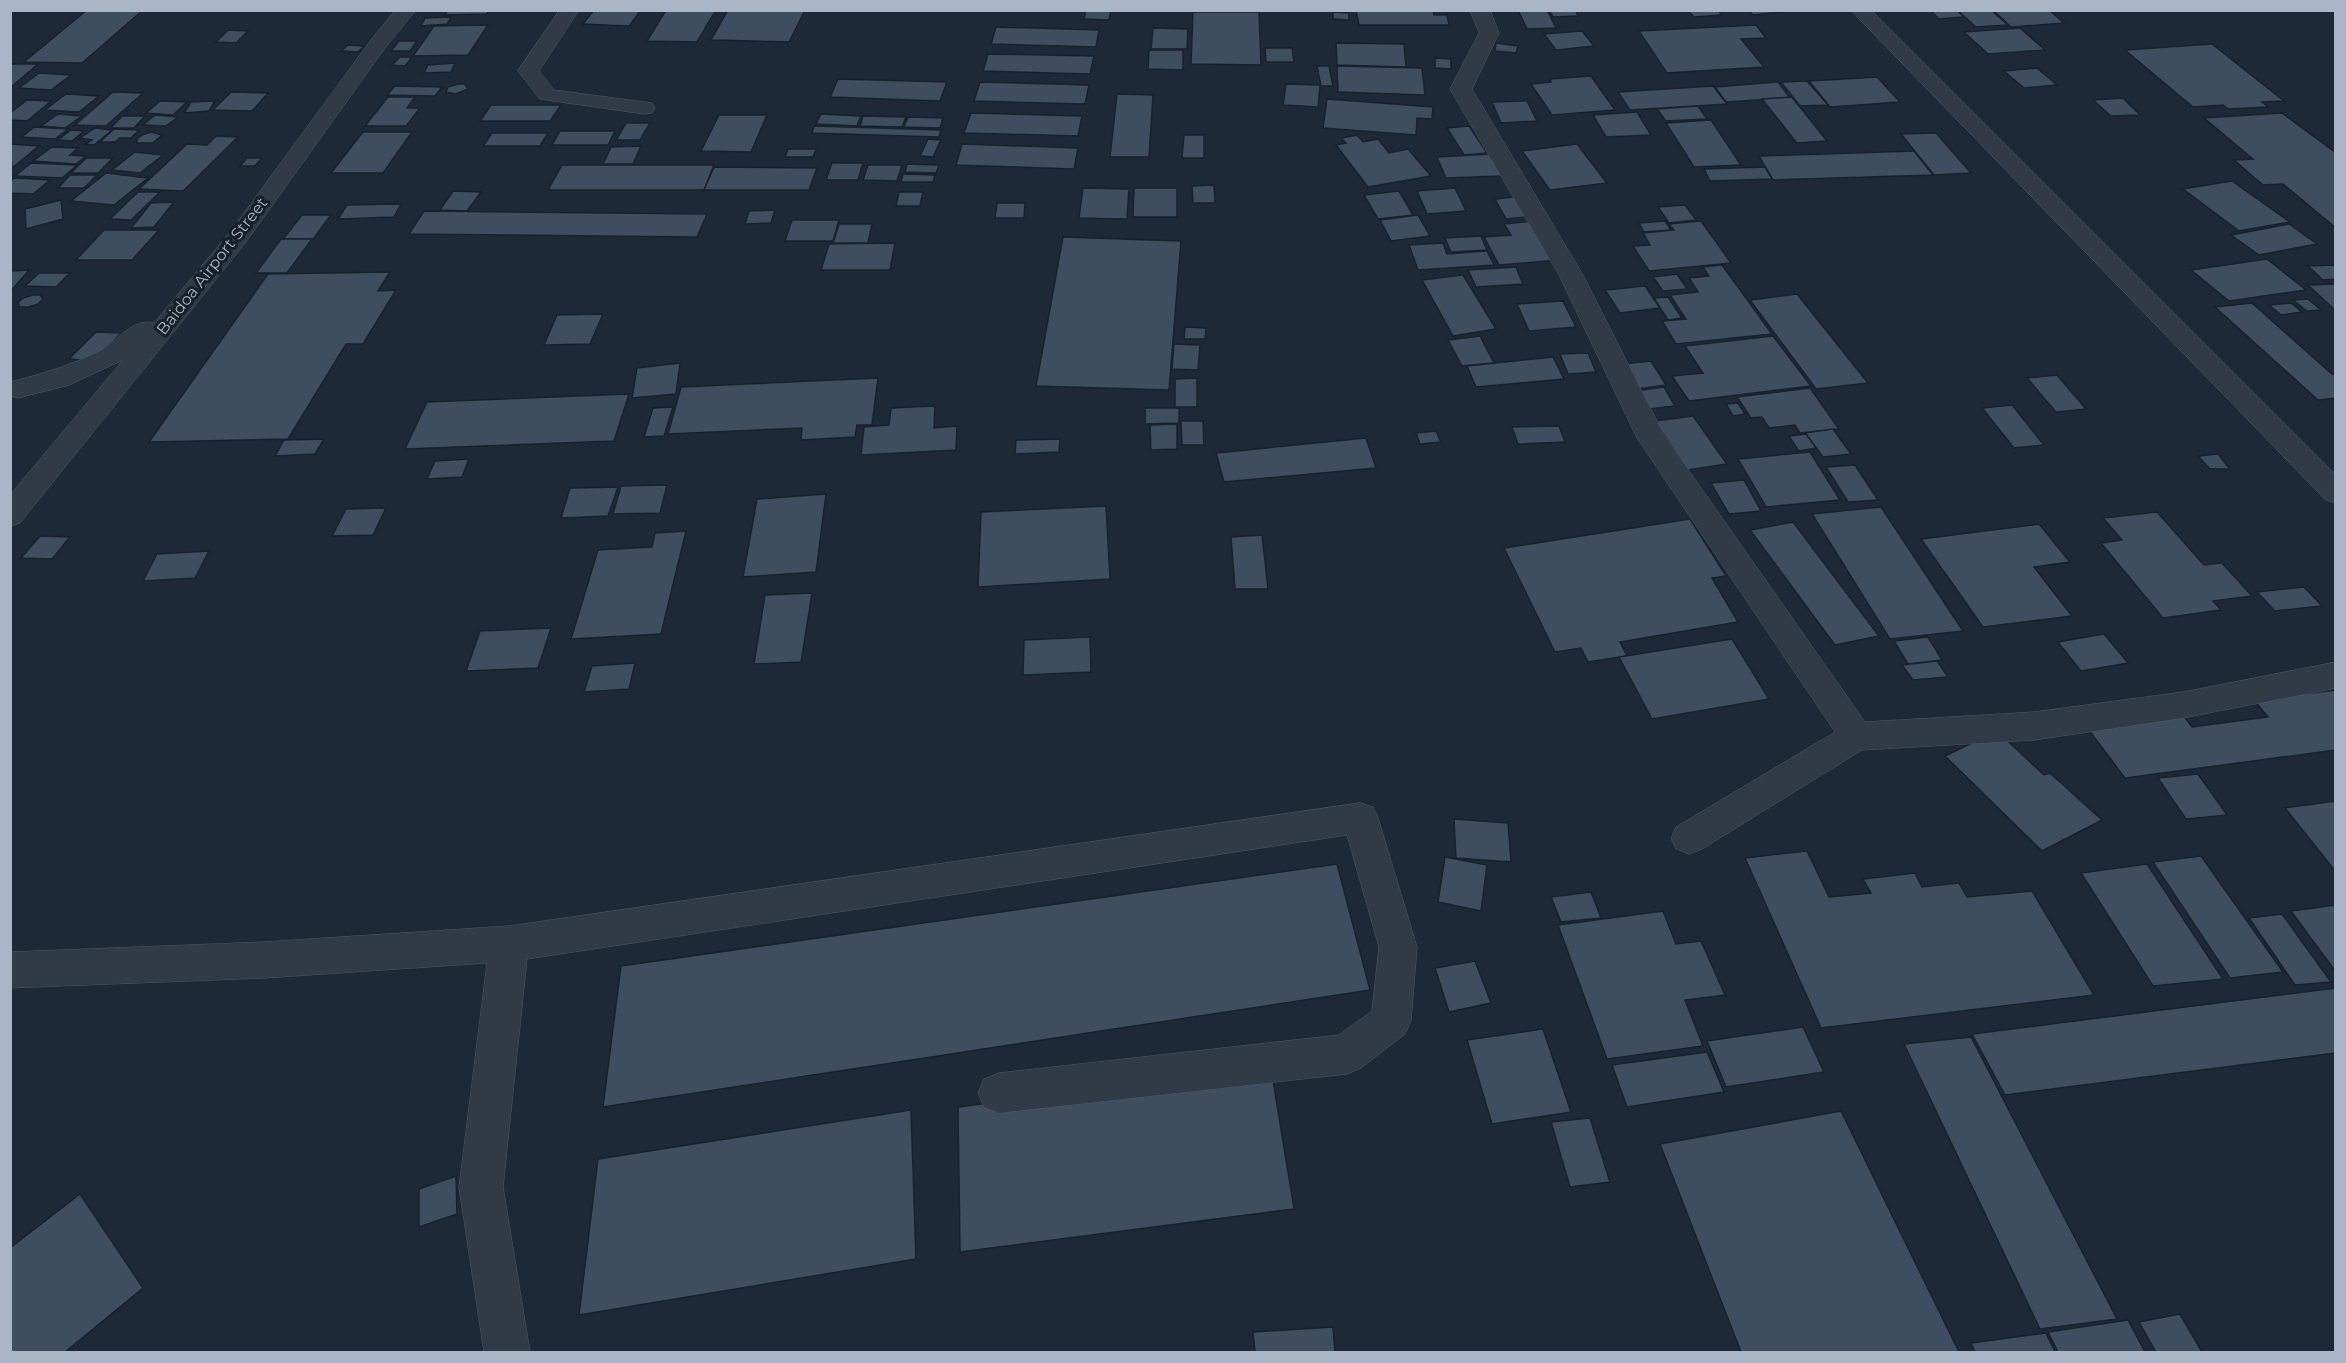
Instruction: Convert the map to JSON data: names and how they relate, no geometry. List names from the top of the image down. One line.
{"streets":{"street":["Baidoa Airport Street"]}}
